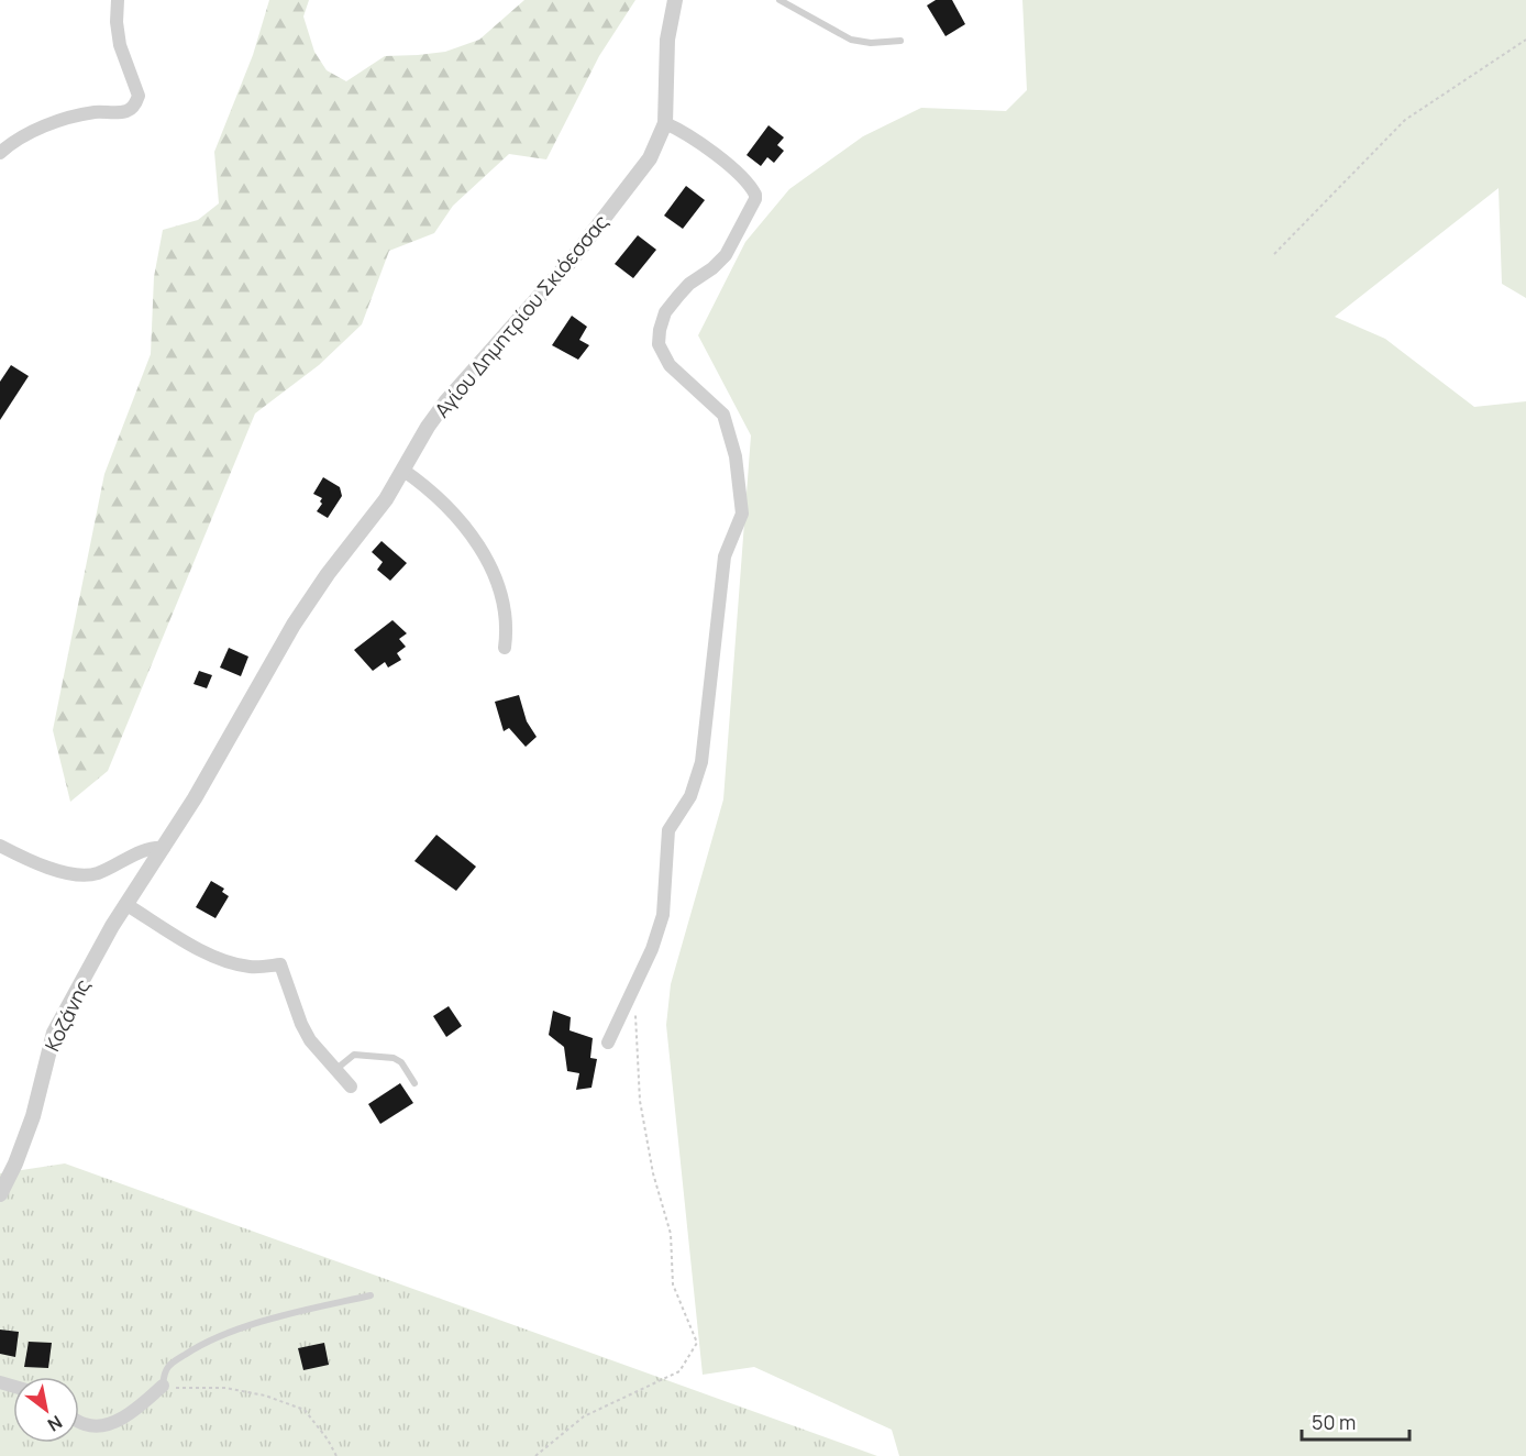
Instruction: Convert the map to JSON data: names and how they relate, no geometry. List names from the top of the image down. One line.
{"streets":{"street":["Αγίου Δημητρίου Σκιόεσσας","Κοζάνης"]},"crossings":[["Αγίου Δημητρίου Σκιόεσσας","Κοζάνης"]],"scale_bar":"50 m","north":"bottom right"}
